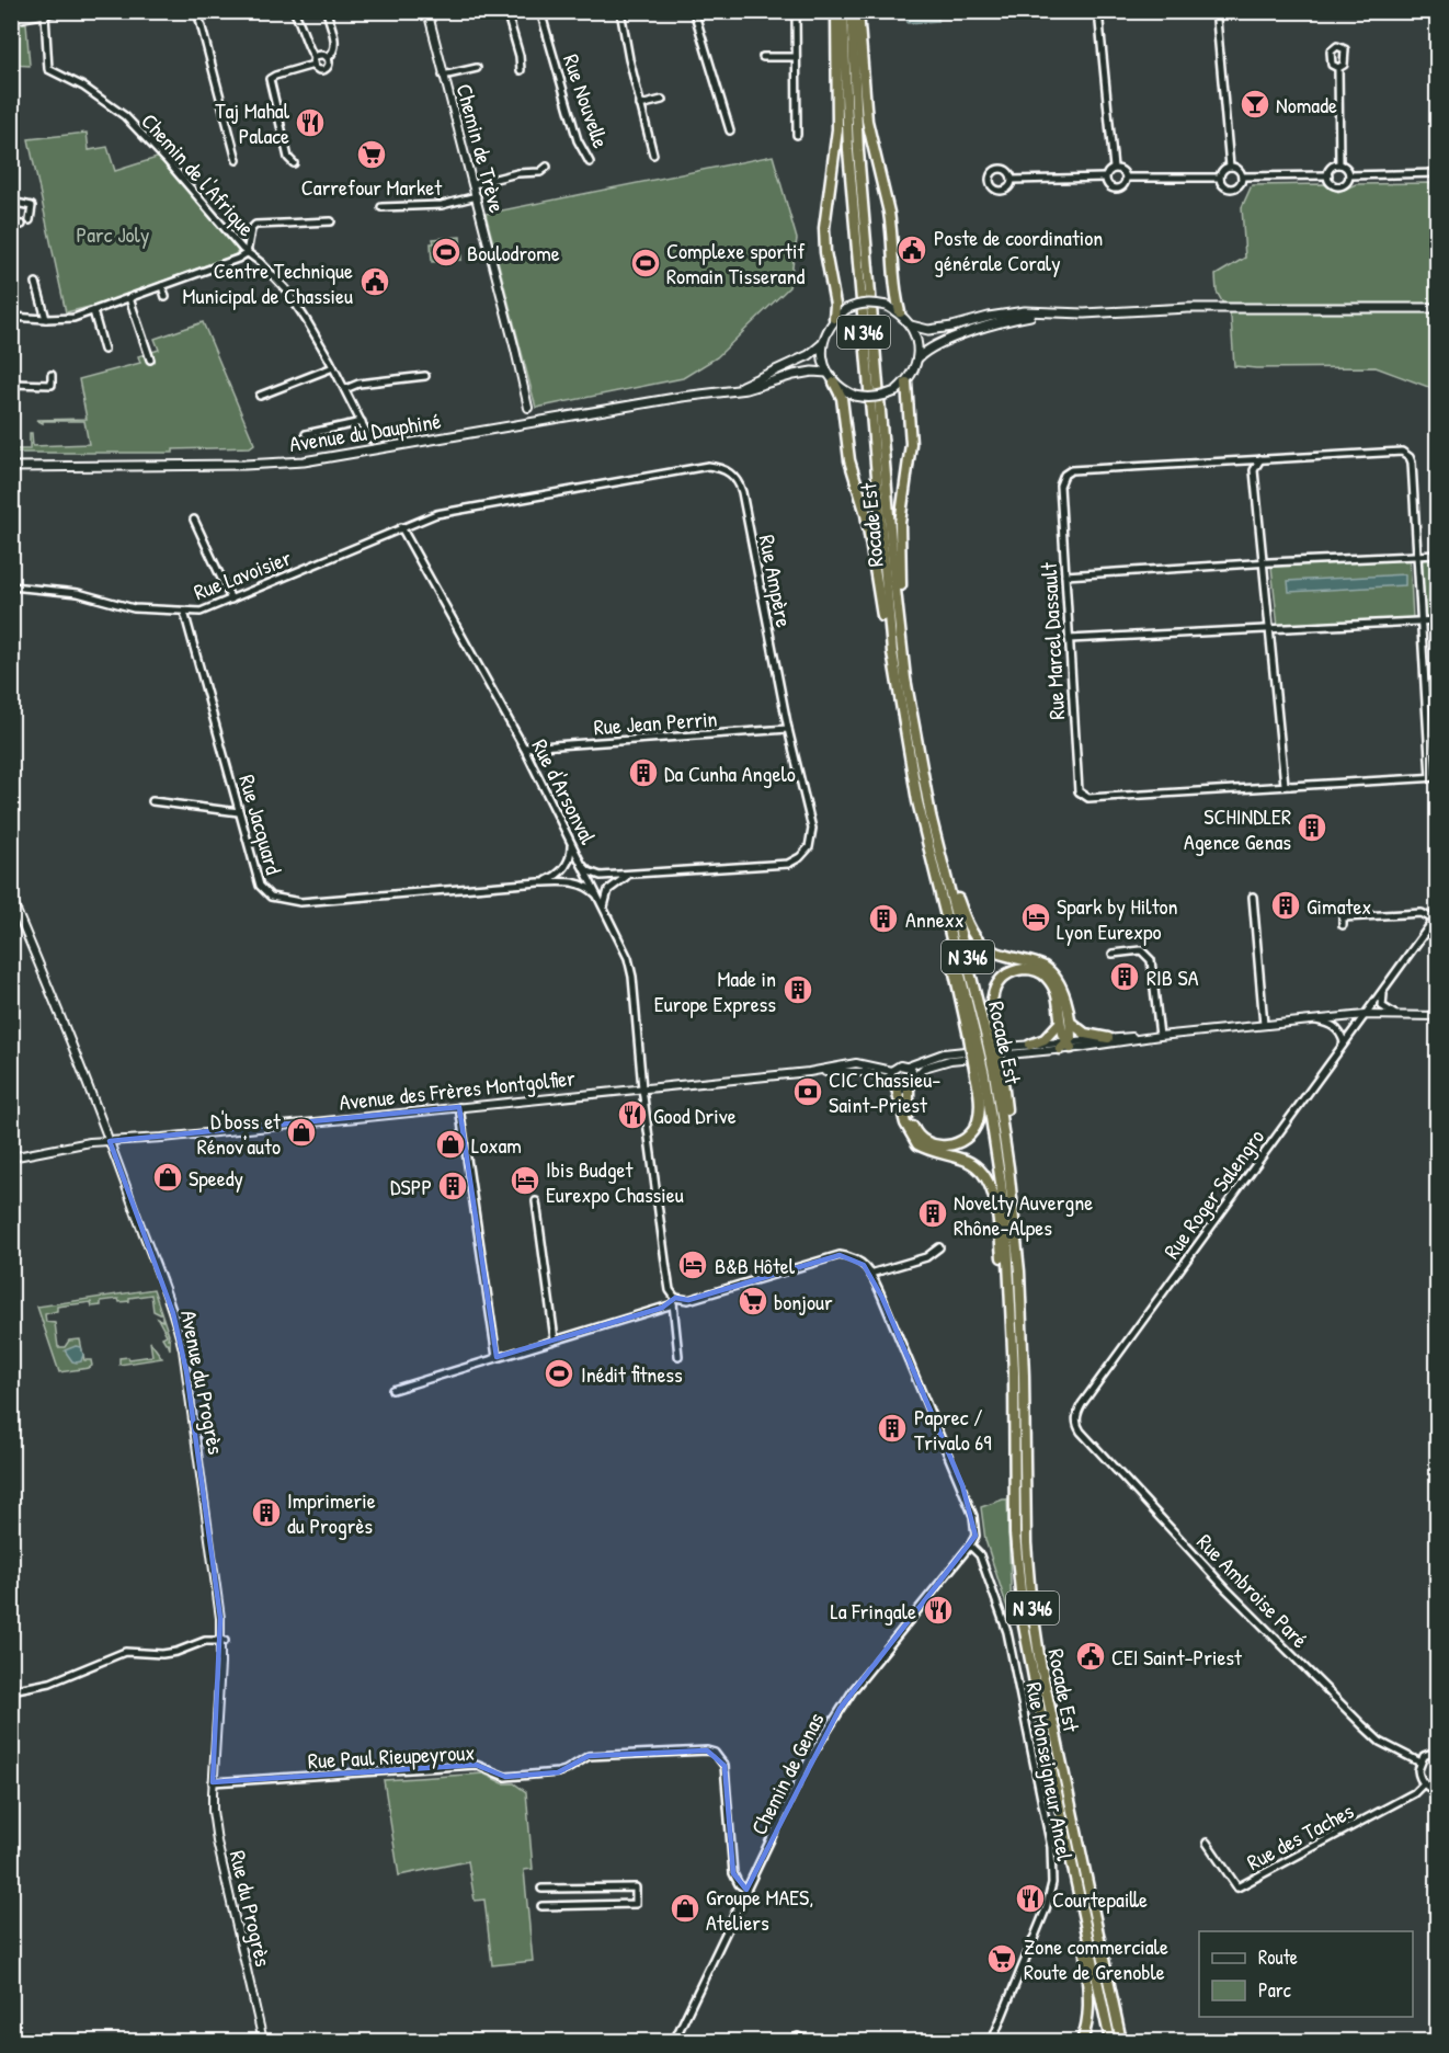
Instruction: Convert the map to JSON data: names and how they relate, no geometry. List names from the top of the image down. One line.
{"streets":{"highway":["N 346","Rocade Est"],"main road":["Avenue du Dauphiné"],"street":["Rue Nouvelle","Chemin de Trève","Chemin de l'Afrique","Rue Lavoisier","Rue Ampère","Rue Marcel Dassault","Rue Jean Perrin","Rue d'Arsonval","Rue Jacquard","Avenue des Frères Montgolfier","Rue Roger Salengro","Avenue du Progrès","Rue Ambroise Paré","Rue Paul Rieupeyroux","Rue Monseigneur Ancel","Chemin de Genas","Rue des Taches","Rue du Progrès"]},"crossings":[["Rue Lavoisier","Rue Ampère"],["Rue Lavoisier","Rue d'Arsonval"],["Rue Lavoisier","Rue Jacquard"],["Rue Ampère","Rue Jean Perrin"],["Rue Ampère","Rue d'Arsonval"],["Rue Jean Perrin","Rue d'Arsonval"],["Rue d'Arsonval","Rue Jacquard"],["Rue d'Arsonval","Avenue des Frères Montgolfier"],["Avenue des Frères Montgolfier","Rue Roger Salengro"],["Avenue des Frères Montgolfier","Avenue du Progrès"],["Rue Roger Salengro","Rue Ambroise Paré"],["Avenue du Progrès","Rue Paul Rieupeyroux"],["Avenue du Progrès","Rue du Progrès"],["Rue Paul Rieupeyroux","Chemin de Genas"],["Rue Paul Rieupeyroux","Rue du Progrès"],["Rue Monseigneur Ancel","Chemin de Genas"]],"parks":["Parc Joly"],"places":{"bar":["Nomade"],"restaurant":["Taj Mahal Palace","Good Drive","La Fringale","Courtepaille"],"supermarket":["Carrefour Market","bonjour","Zone commerciale Route de Grenoble"],"public building":["Poste de coordination générale Coraly","Centre Technique Municipal de Chassieu","CEI Saint-Priest"],"sports":["Boulodrome","Complexe sportif Romain Tisserand","Inédit fitness"],"building":["Da Cunha Angelo","SCHINDLER Agence Genas","Gimatex","Annexx","RIB SA","Made in Europe Express","DSPP","Novelty Auvergne Rhône-Alpes","Paprec / Trivalo 69","Imprimerie du Progrès"],"hotel":["Spark by Hilton Lyon Eurexpo","Ibis Budget Eurexpo Chassieu","B&B Hôtel"],"bank":["CIC Chassieu- Saint-Priest"],"shop":["D'boss et Rénov'auto","Loxam","Speedy","Groupe MAES, Ateliers"]},"legend":["Route","Parc"]}
